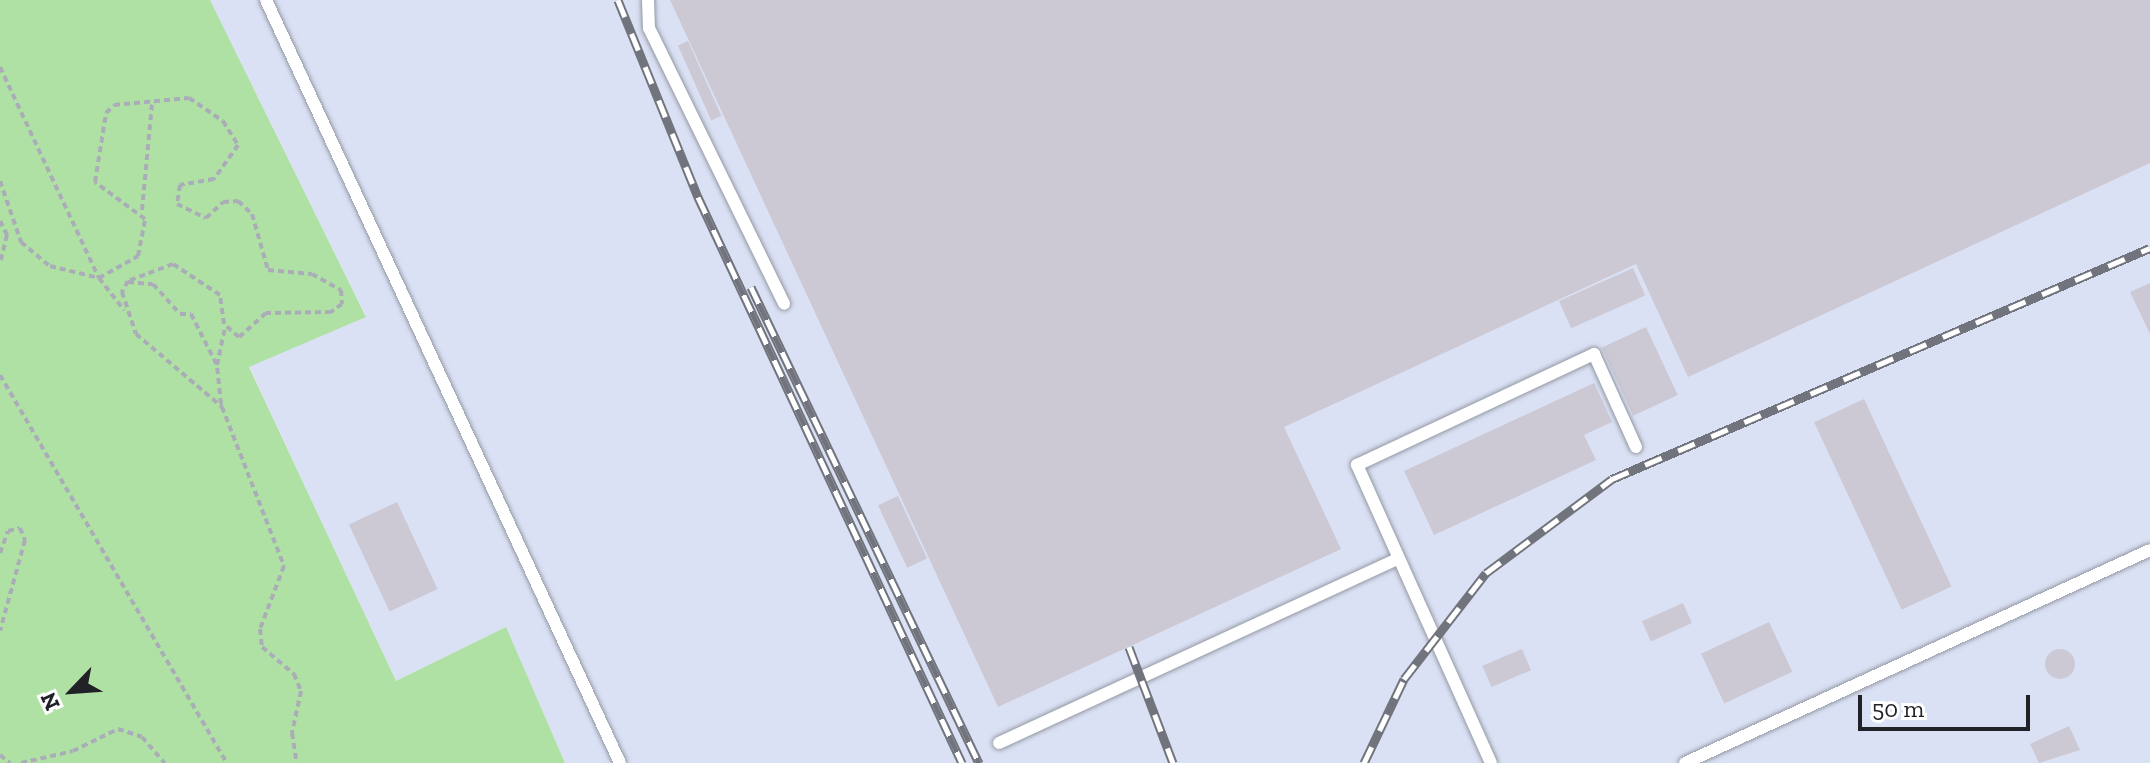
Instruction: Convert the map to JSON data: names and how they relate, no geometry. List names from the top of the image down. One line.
{"scale_bar":"50 m","north":"bottom left"}
